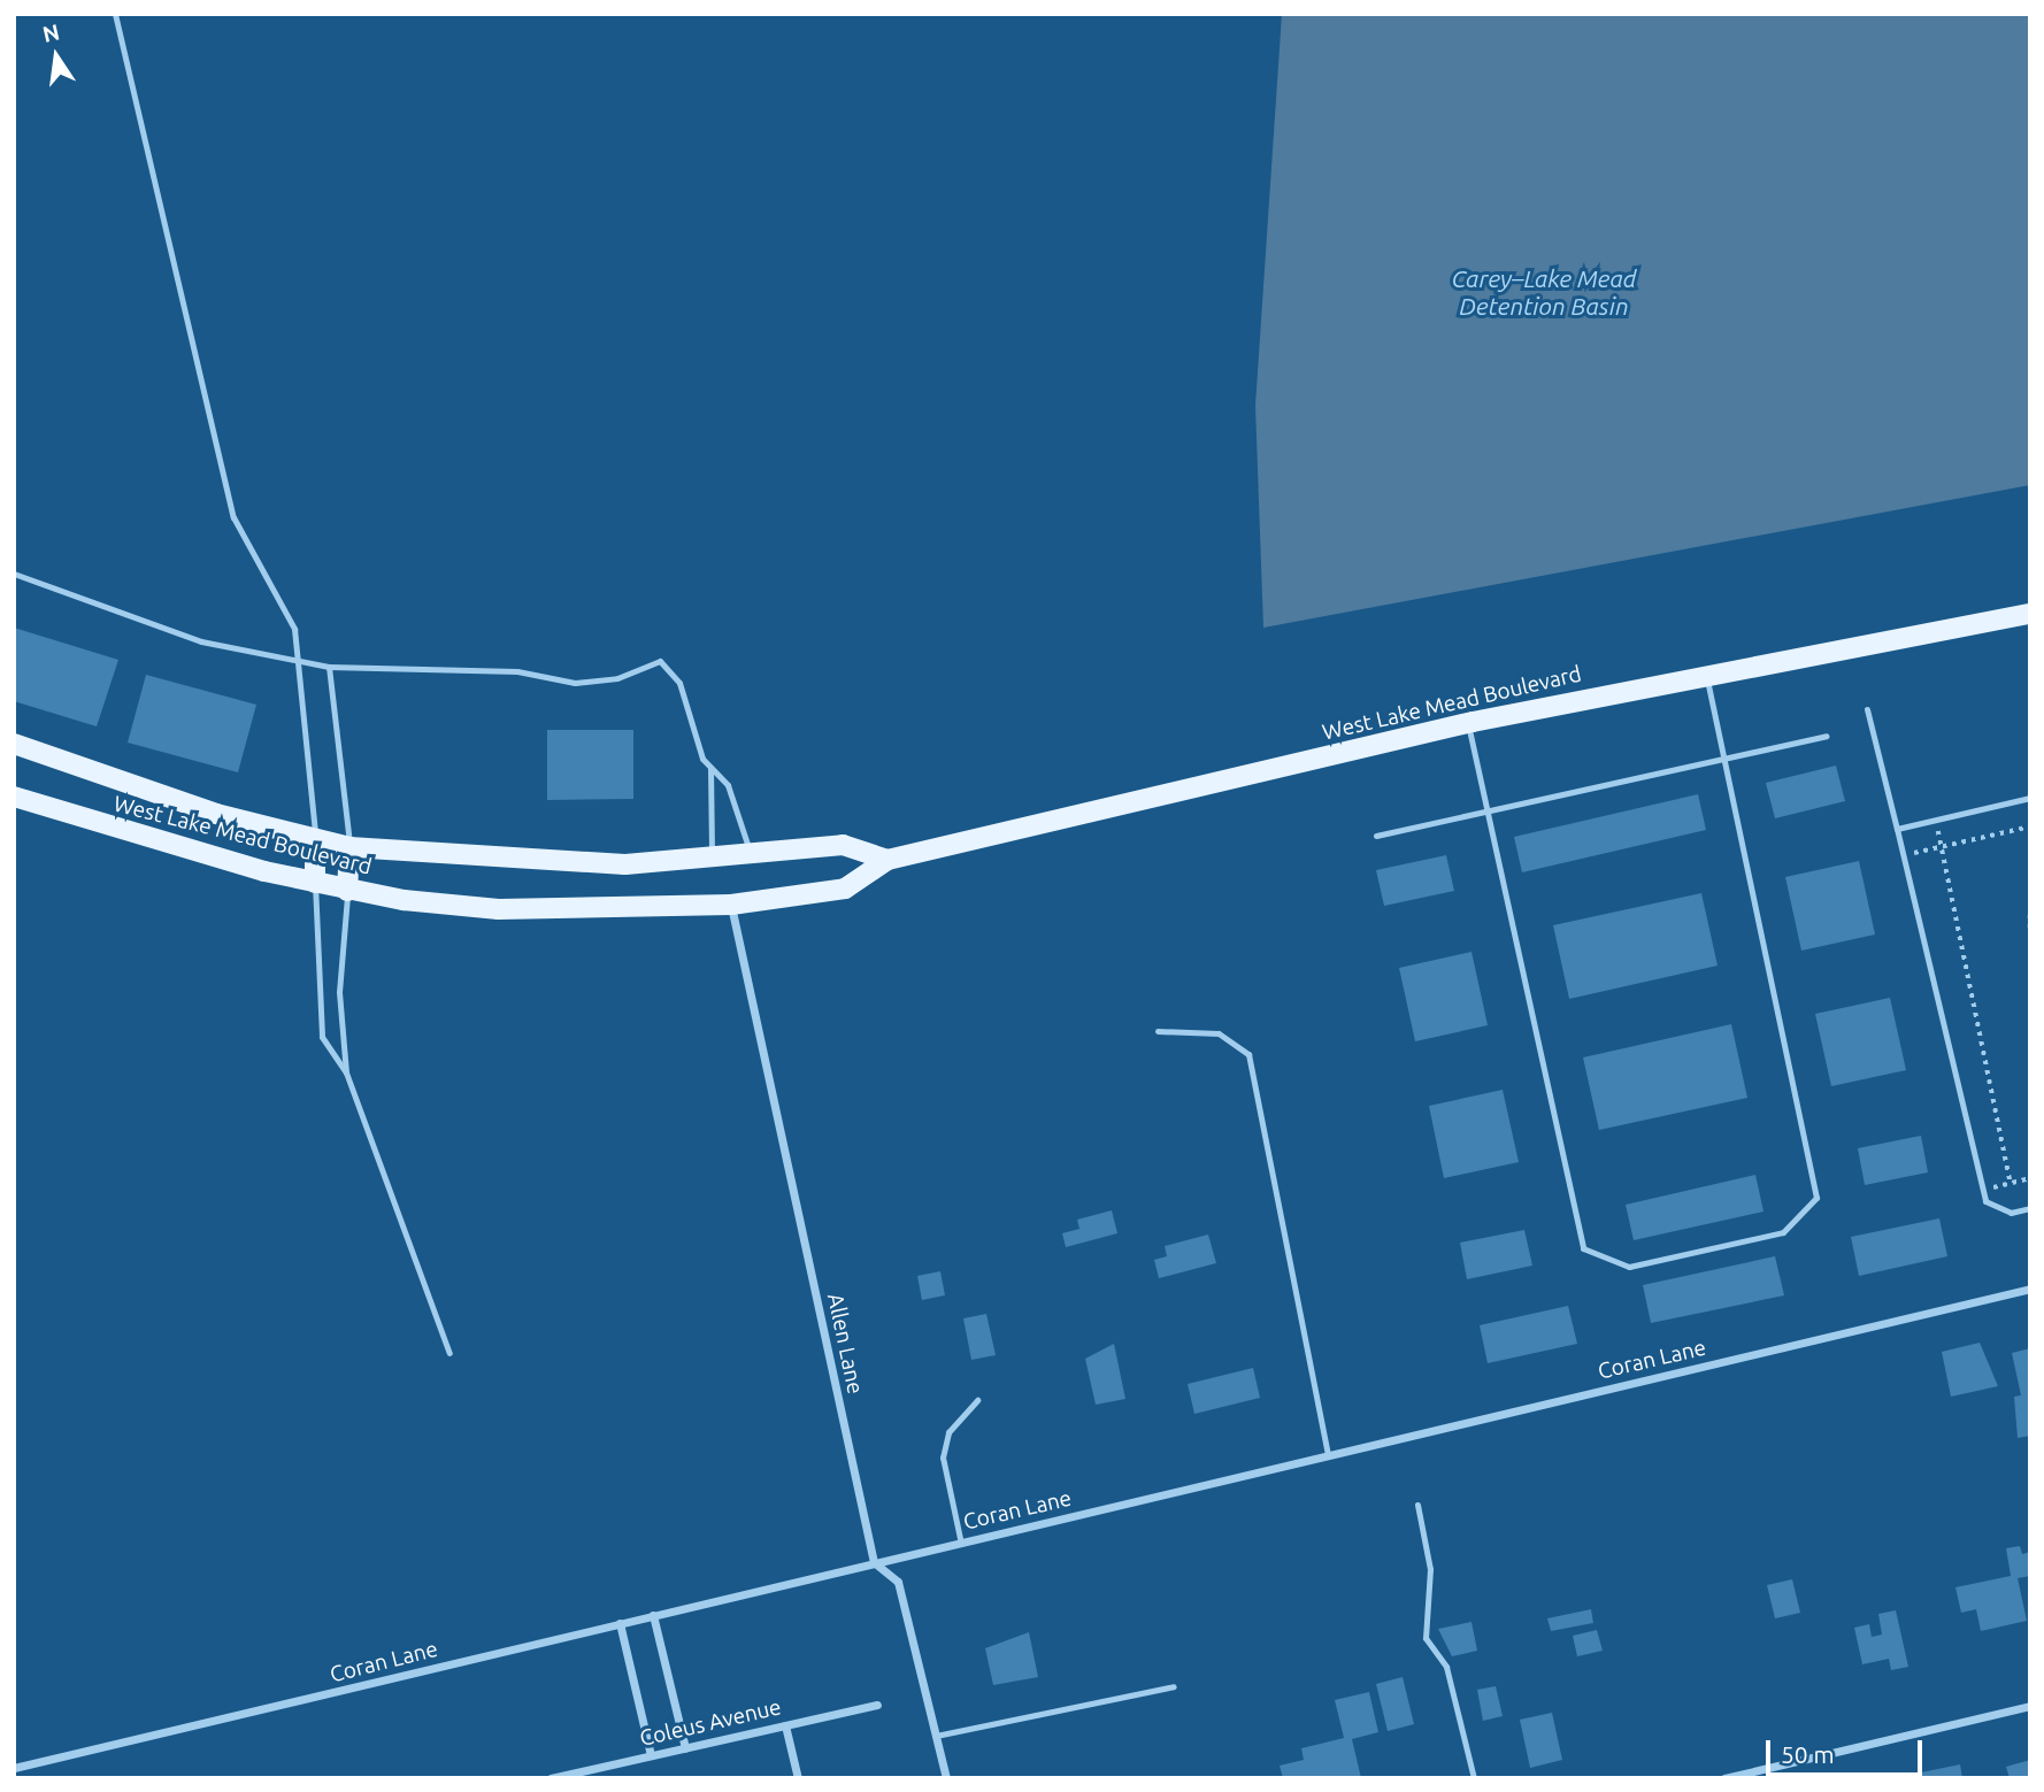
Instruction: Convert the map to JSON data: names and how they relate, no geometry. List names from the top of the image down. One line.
{"streets":{"main road":["West Lake Mead Boulevard"],"street":["Allen Lane","Coran Lane","Coleus Avenue"]},"crossings":[["West Lake Mead Boulevard","Allen Lane"],["Allen Lane","Coran Lane"]],"water":["Carey–Lake Mead Detention Basin"],"scale_bar":"50 m","north":"top"}
